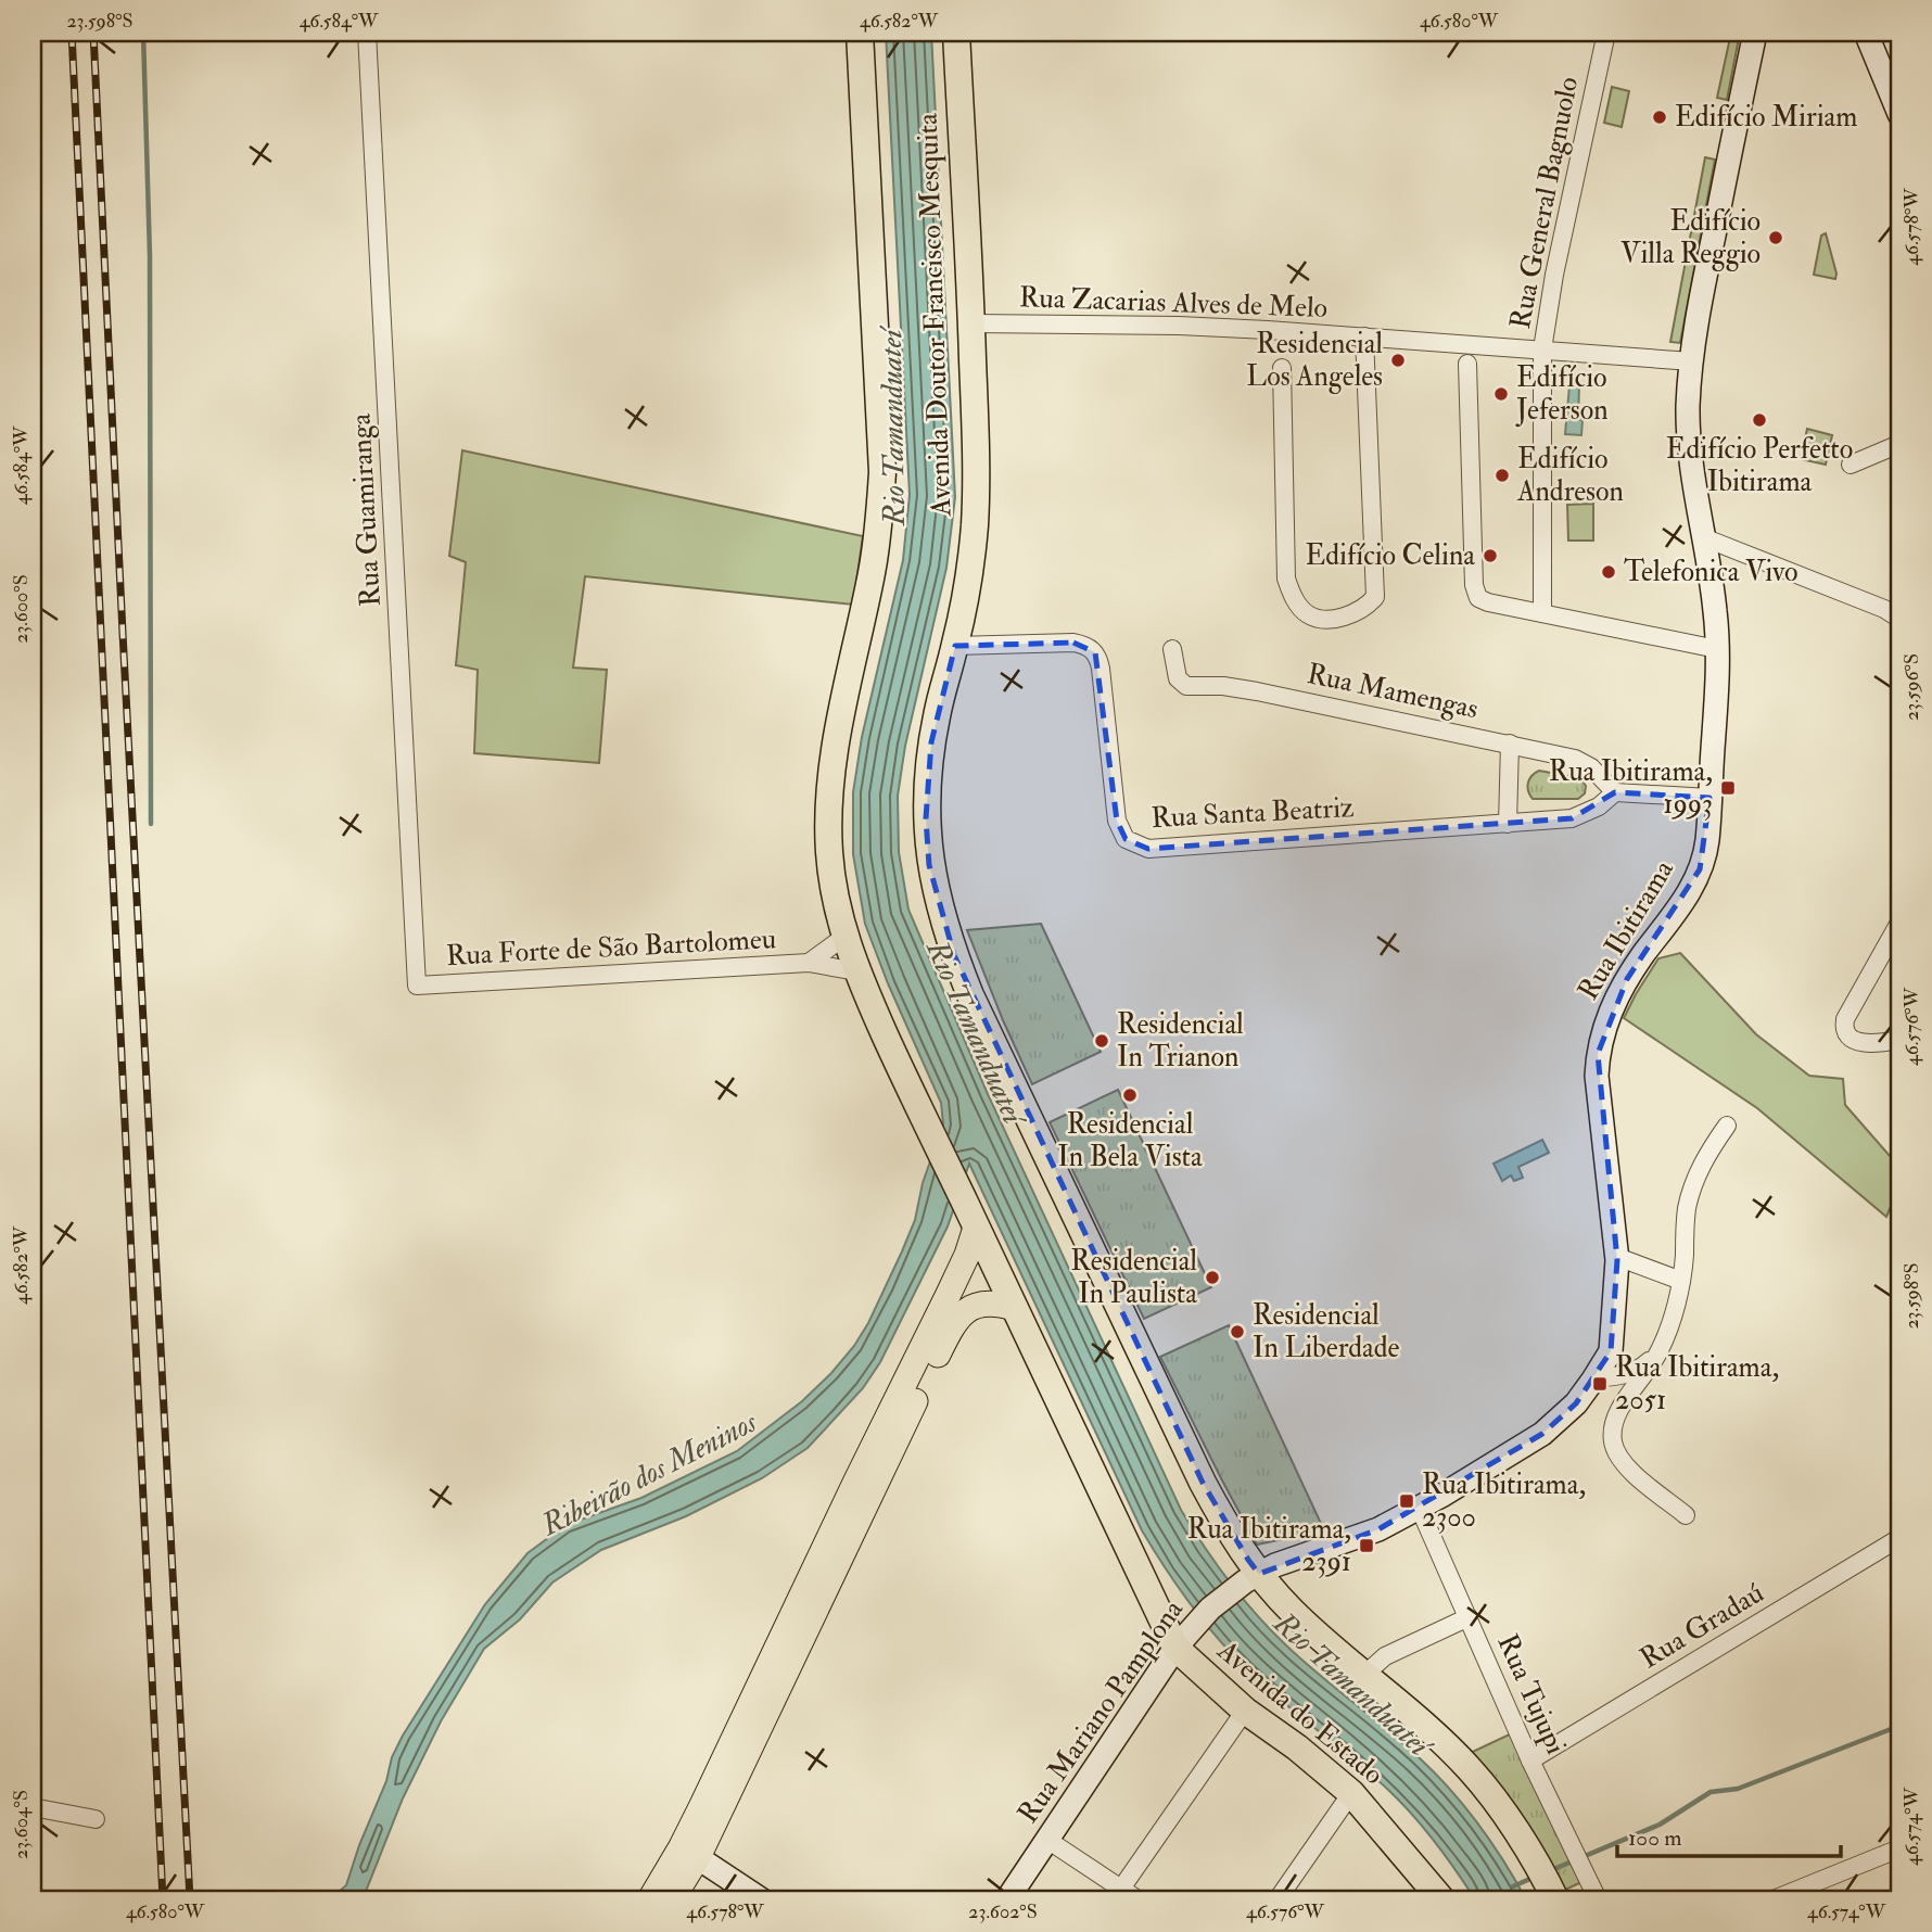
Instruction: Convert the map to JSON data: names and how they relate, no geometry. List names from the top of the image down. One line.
{"streets":{"highway":["Avenida Doutor Francisco Mesquita","Avenida do Estado"],"main road":["Rua Ibitirama","Rua Mariano Pamplona"],"street":["Rua General Bagnuolo","Rua Zacarias Alves de Melo","Rua Guamiranga","Rua Mamengas","Rua Santa Beatriz","Rua Forte de São Bartolomeu","Rua Gradaú","Rua Tujupi"]},"crossings":[["Rua General Bagnuolo","Rua Zacarias Alves de Melo"],["Rua Zacarias Alves de Melo","Avenida Doutor Francisco Mesquita"],["Rua Zacarias Alves de Melo","Rua Ibitirama"],["Avenida Doutor Francisco Mesquita","Rua Santa Beatriz"],["Avenida Doutor Francisco Mesquita","Rua Ibitirama"],["Avenida Doutor Francisco Mesquita","Rua Forte de São Bartolomeu"],["Avenida Doutor Francisco Mesquita","Rua Mariano Pamplona"],["Avenida Doutor Francisco Mesquita","Avenida do Estado"],["Rua Guamiranga","Rua Forte de São Bartolomeu"],["Rua Mamengas","Rua Santa Beatriz"],["Rua Ibitirama","Rua Tujupi"],["Rua Ibitirama","Rua Mariano Pamplona"],["Rua Gradaú","Rua Tujupi"],["Rua Mariano Pamplona","Avenida do Estado"]],"water":["Rio Tamanduateí","Ribeirão dos Meninos"],"places":{"other":["Edifício Miriam","Edifício Villa Reggio","Residencial Los Angeles","Edifício Jeferson","Edifício Perfetto Ibitirama","Edifício Andreson","Edifício Celina","Telefonica Vivo","Residencial In Trianon","Residencial In Bela Vista","Residencial In Paulista","Residencial In Liberdade"],"transit":["Rua Ibitirama, 1993","Rua Ibitirama, 2051","Rua Ibitirama, 2300","Rua Ibitirama, 2391"]},"scale_bar":"100 m","coordinates":["23.598°S","46.584°W","46.582°W","46.580°W","46.578°W","23.600°S","23.596°S","46.576°W","23.604°S","46.574°W","23.602°S"]}
